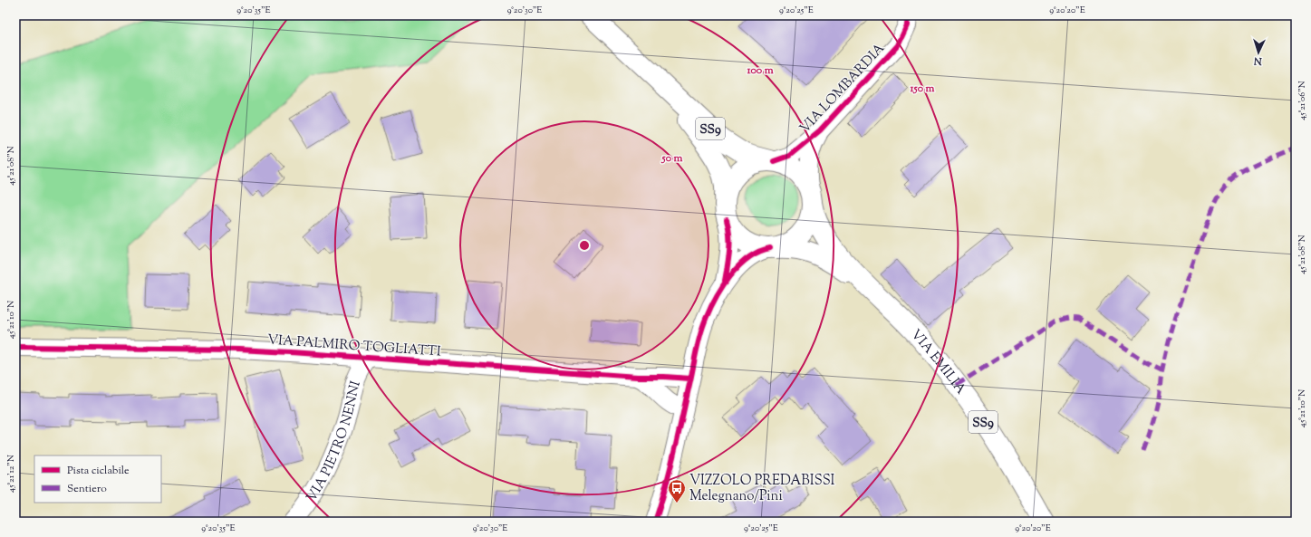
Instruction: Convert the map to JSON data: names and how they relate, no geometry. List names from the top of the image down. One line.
{"streets":{"main road":["SS9","VIA EMILIA"],"street":["VIA LOMBARDIA","VIA PALMIRO TOGLIATTI","VIA PIETRO NENNI"]},"crossings":[["VIA LOMBARDIA","SS9"],["VIA LOMBARDIA","VIA EMILIA"],["SS9","VIA EMILIA"],["VIA PALMIRO TOGLIATTI","VIA PIETRO NENNI"]],"places":{"bus stop":["VIZZOLO PREDABISSI Melegnano/Pini"]},"legend":["Pista ciclabile","Sentiero"],"north":"bottom","coordinates":["9°20'35\"E","9°20'30\"E","9°20'25\"E","9°20'20\"E","45°21'06\"N","45°21'08\"N","45°21'10\"N","45°21'12\"N"],"rings":["100 m","150 m","50 m"]}
